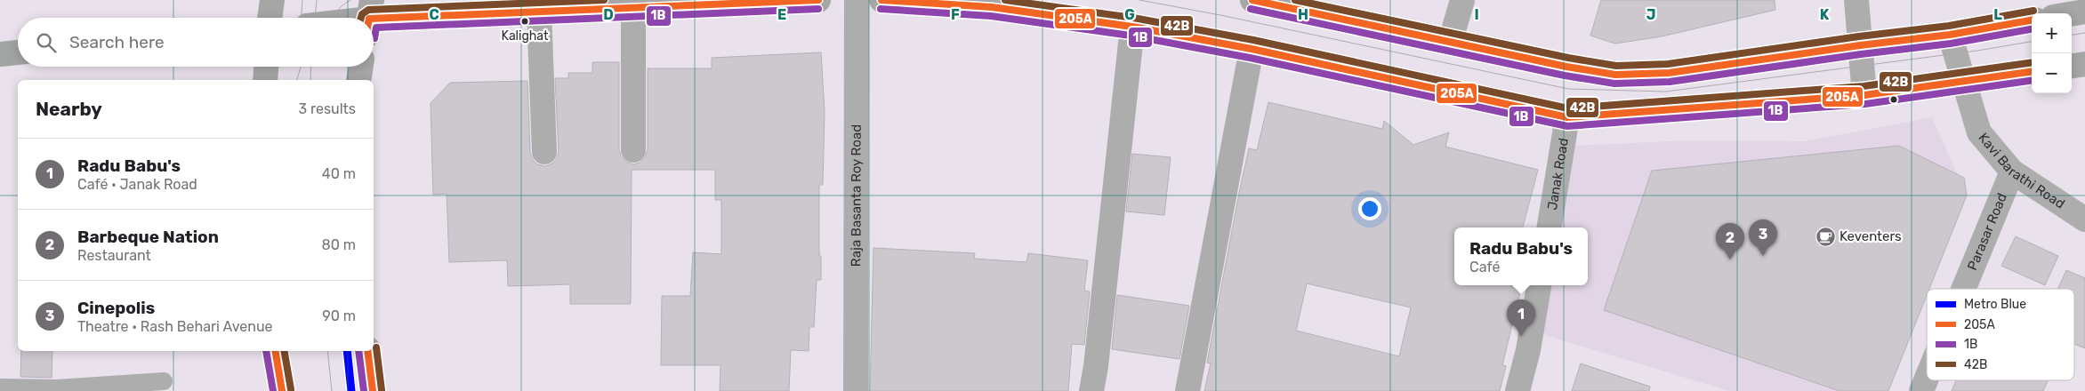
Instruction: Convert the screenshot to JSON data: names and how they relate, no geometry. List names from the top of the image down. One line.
{"streets":{"street":["Kavi Barathi Road","Janak Road","Raja Basanta Roy Road","Parasar Road"]},"crossings":[["Kavi Barathi Road","Parasar Road"]],"places":{"other":["Kalighat"],"cafe":["Keventers"]},"lines":["transit line 205A","transit line 42B","transit line 1B","metro line Blue"],"legend":["Metro Blue","205A","1B","42B"],"page":{"map_buttons":["+","−"],"search":"Search here","heading":["Nearby","3 results"],"list":[{"mark":"1","name":"Radu Babu's","note":"Café · Janak Road","value":"40 m"},{"mark":"2","name":"Barbeque Nation","note":"Restaurant","value":"80 m"},{"mark":"3","name":"Cinepolis","note":"Theatre · Rash Behari Avenue","value":"90 m"}],"pins":["3","2","1"],"popup":["Radu Babu's","Café"]},"grid":{"columns":["C","D","E","F","G","H","I","J","K","L"]}}
